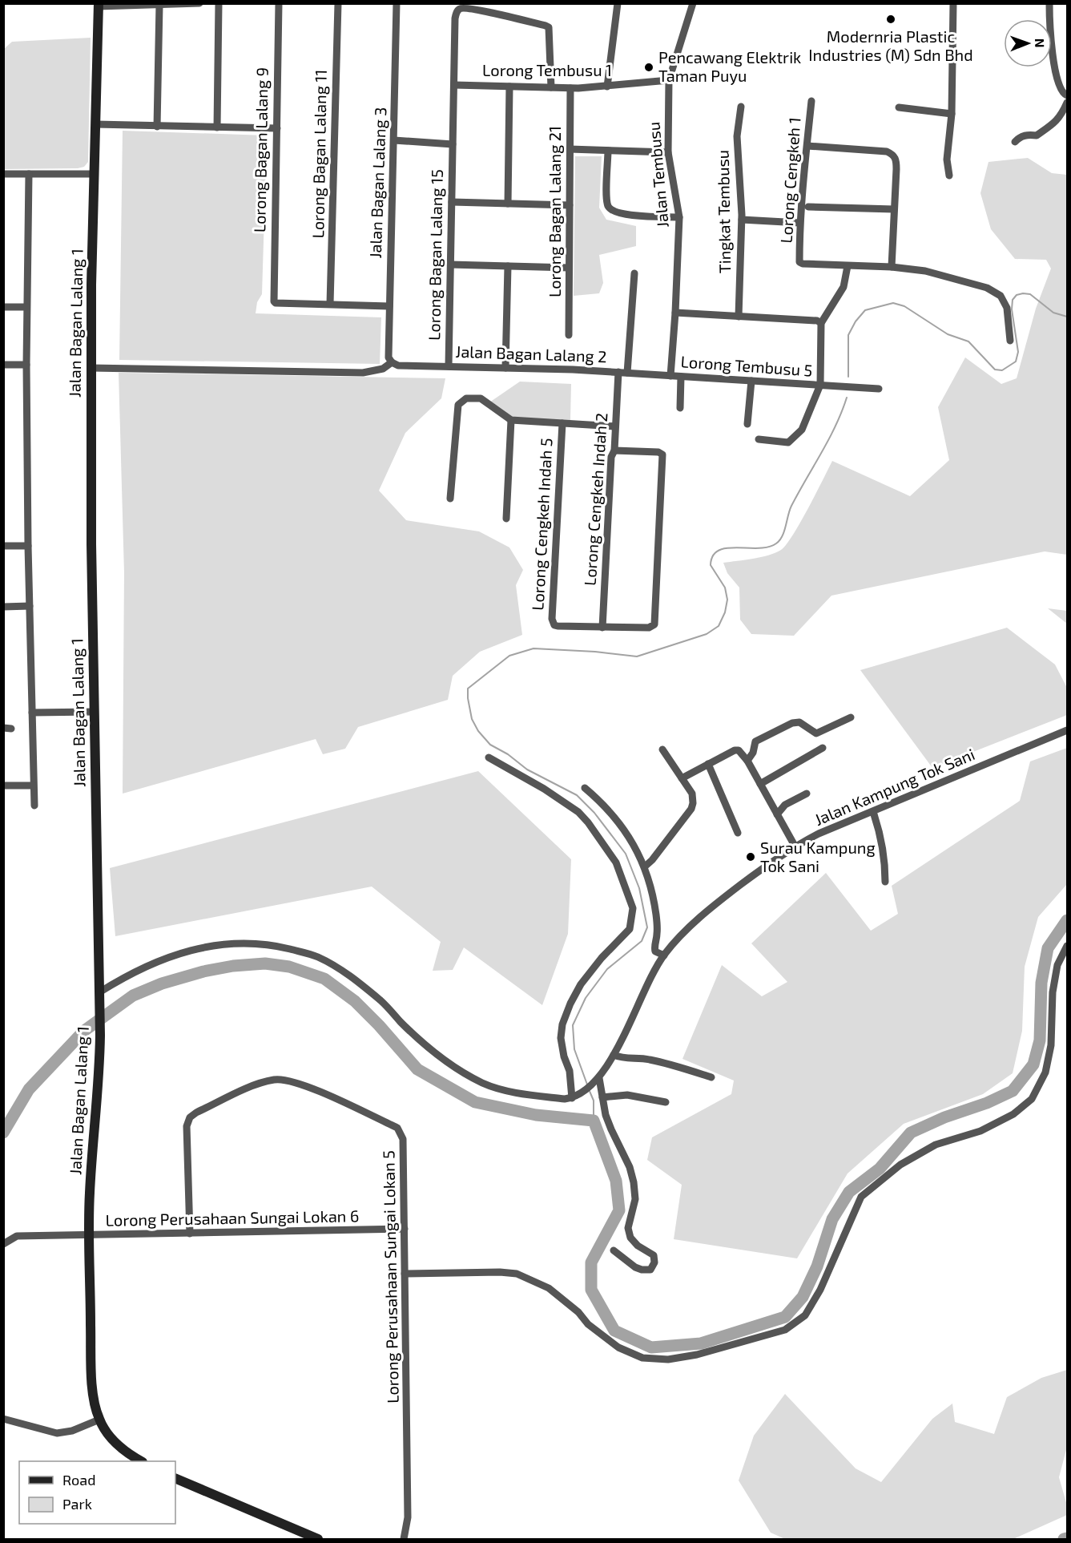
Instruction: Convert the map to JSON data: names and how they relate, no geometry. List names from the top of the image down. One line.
{"streets":{"main road":["Jalan Bagan Lalang 1"],"street":["Lorong Tembusu 1","Lorong Bagan Lalang 9","Lorong Bagan Lalang 11","Jalan Tembusu","Lorong Cengkeh 1","Jalan Bagan Lalang 3","Lorong Bagan Lalang 21","Tingkat Tembusu","Lorong Bagan Lalang 15","Jalan Bagan Lalang 2","Lorong Tembusu 5","Lorong Cengkeh Indah 2","Lorong Cengkeh Indah 5","Jalan Kampung Tok Sani","Lorong Perusahaan Sungai Lokan 6","Lorong Perusahaan Sungai Lokan 5"]},"crossings":[["Lorong Tembusu 1","Jalan Tembusu"],["Lorong Tembusu 1","Lorong Bagan Lalang 21"],["Lorong Tembusu 1","Lorong Bagan Lalang 15"],["Lorong Bagan Lalang 9","Lorong Bagan Lalang 11"],["Jalan Tembusu","Jalan Bagan Lalang 2"],["Jalan Tembusu","Lorong Tembusu 5"],["Jalan Bagan Lalang 3","Jalan Bagan Lalang 2"],["Lorong Bagan Lalang 15","Jalan Bagan Lalang 2"],["Jalan Bagan Lalang 1","Lorong Perusahaan Sungai Lokan 6"],["Jalan Bagan Lalang 2","Lorong Tembusu 5"],["Jalan Bagan Lalang 2","Lorong Cengkeh Indah 2"],["Lorong Cengkeh Indah 2","Lorong Cengkeh Indah 5"],["Lorong Perusahaan Sungai Lokan 6","Lorong Perusahaan Sungai Lokan 5"]],"places":["Modernria Plastic Industries (M) Sdn Bhd","Pencawang Elektrik Taman Puyu","Surau Kampung Tok Sani"],"legend":["Road","Park"],"north":"right"}
